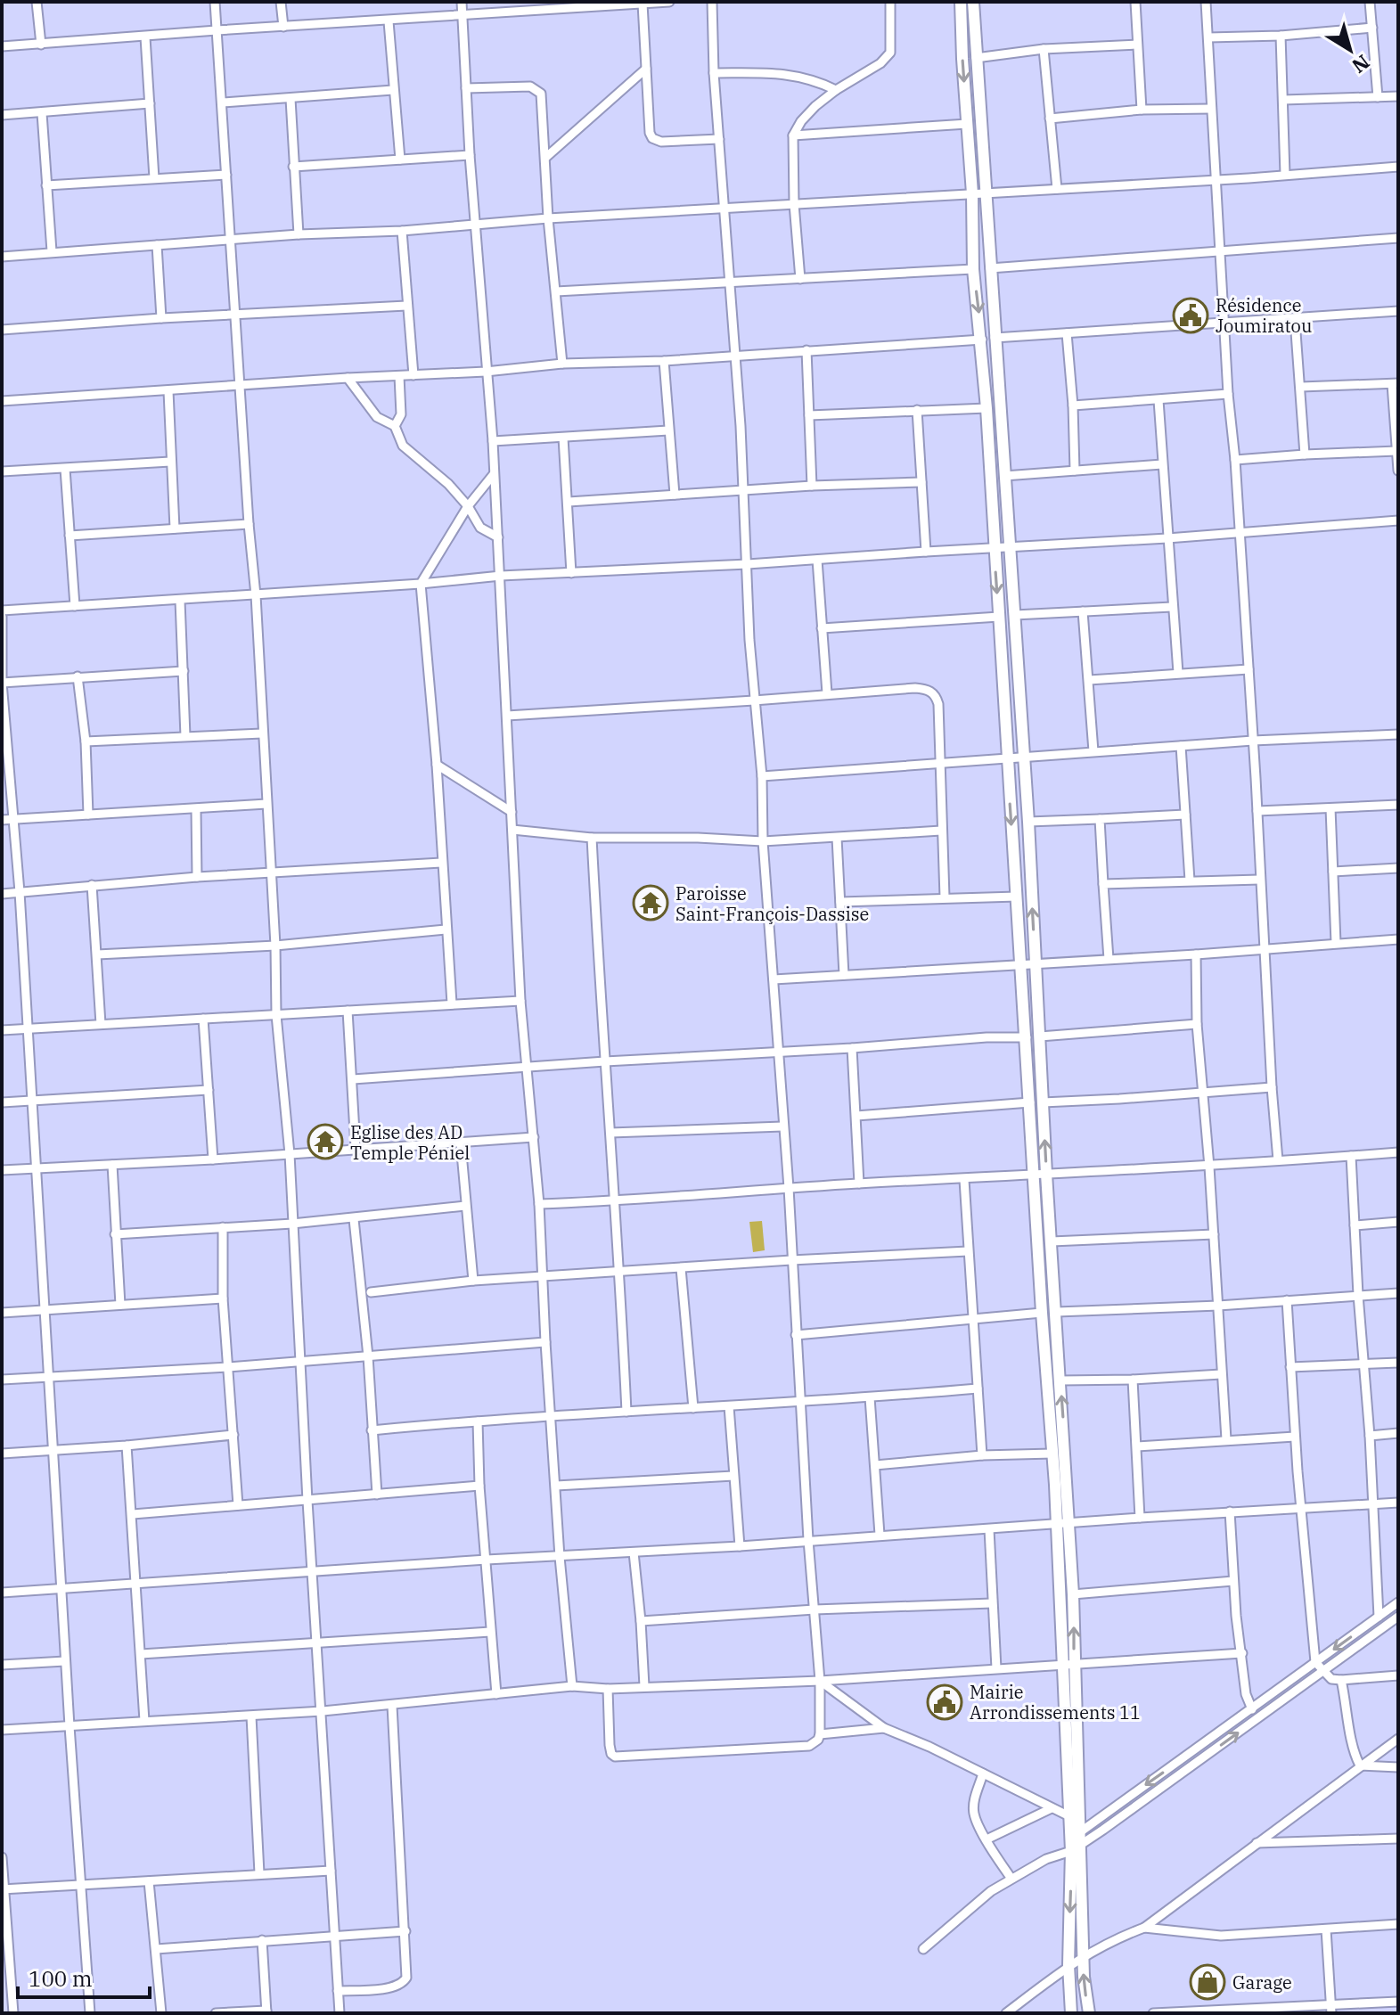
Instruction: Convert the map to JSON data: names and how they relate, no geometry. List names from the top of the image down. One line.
{"places":{"public building":["Résidence Joumiratou","Mairie Arrondissements 11"],"temple":["Paroisse Saint-François-Dassise","Eglise des AD Temple Péniel"],"shop":["Garage"]},"scale_bar":"100 m","north":"bottom right"}
